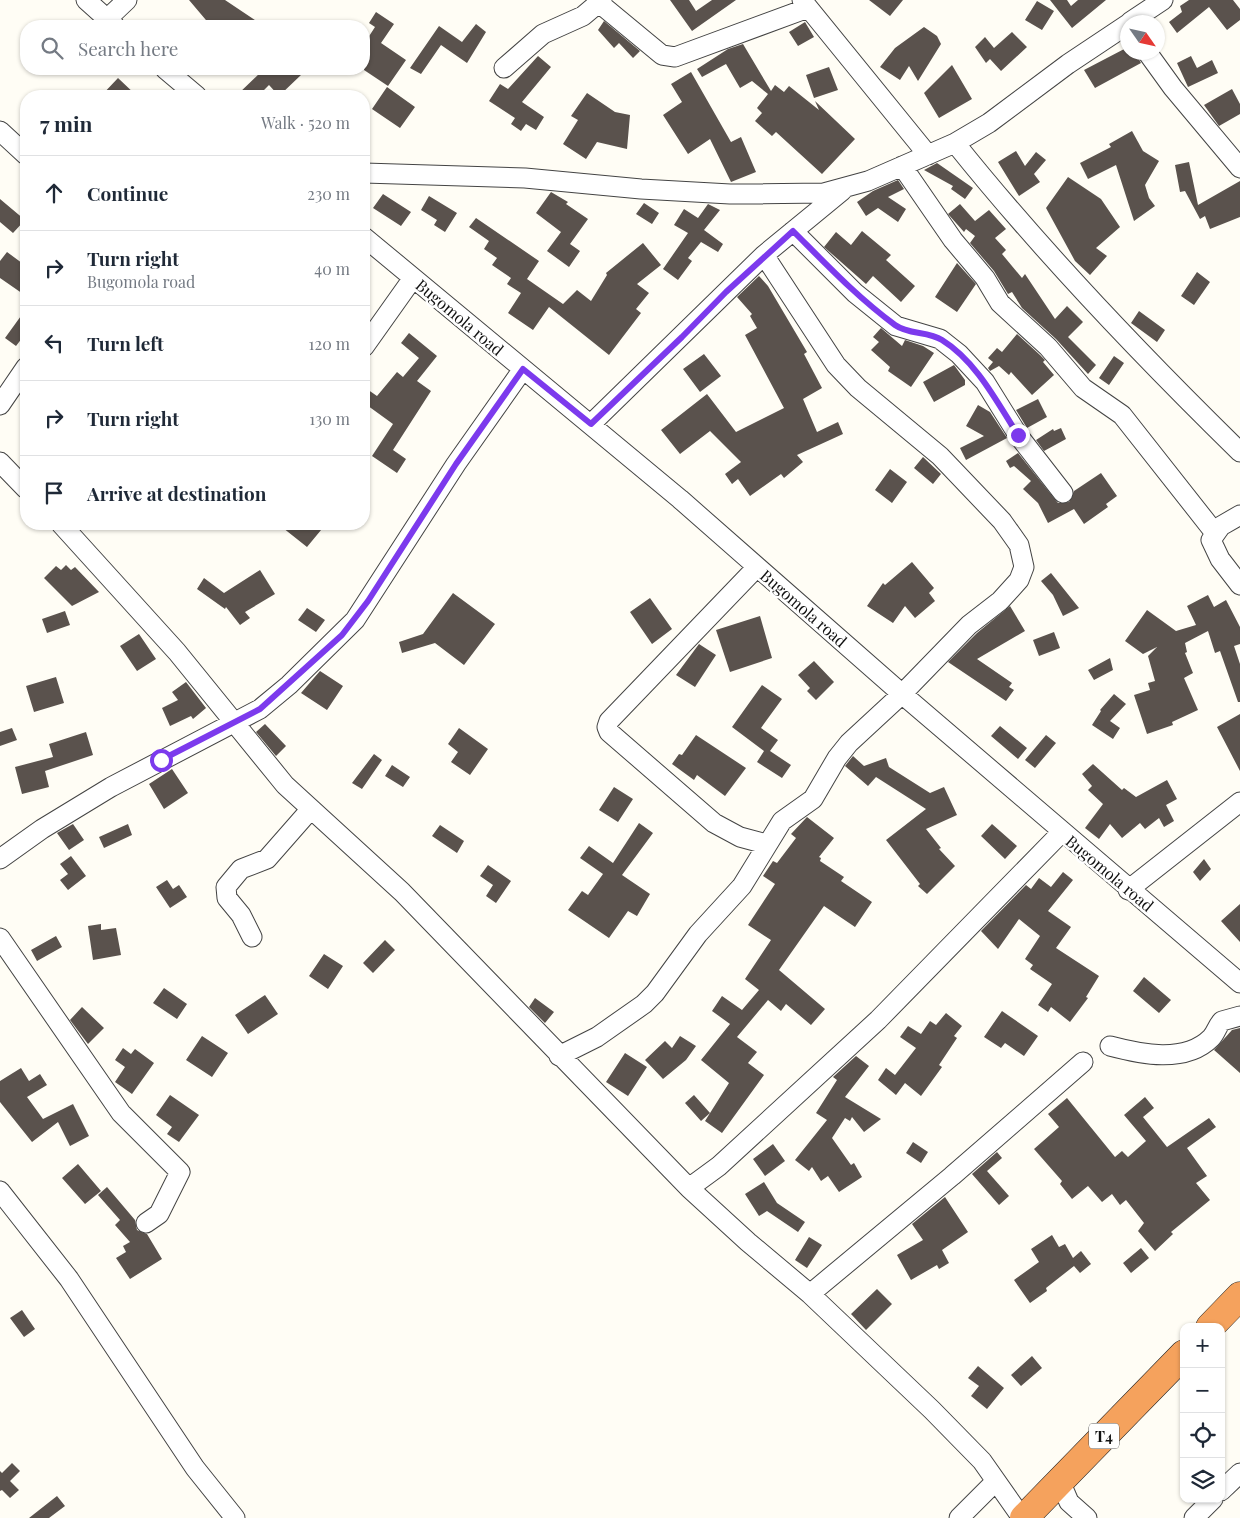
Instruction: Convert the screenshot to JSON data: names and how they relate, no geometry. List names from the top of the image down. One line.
{"streets":{"highway":["T4"],"street":["Bugomola road"]},"north":"bottom right","page":{"search":"Search here","heading":["7 min","Walk · 520 m"],"list":[["Continue","230 m"],["Turn right","Bugomola road","40 m"],["Turn left","120 m"],["Turn right","130 m"],"Arrive at destination"],"map_buttons":["+","−"]}}
